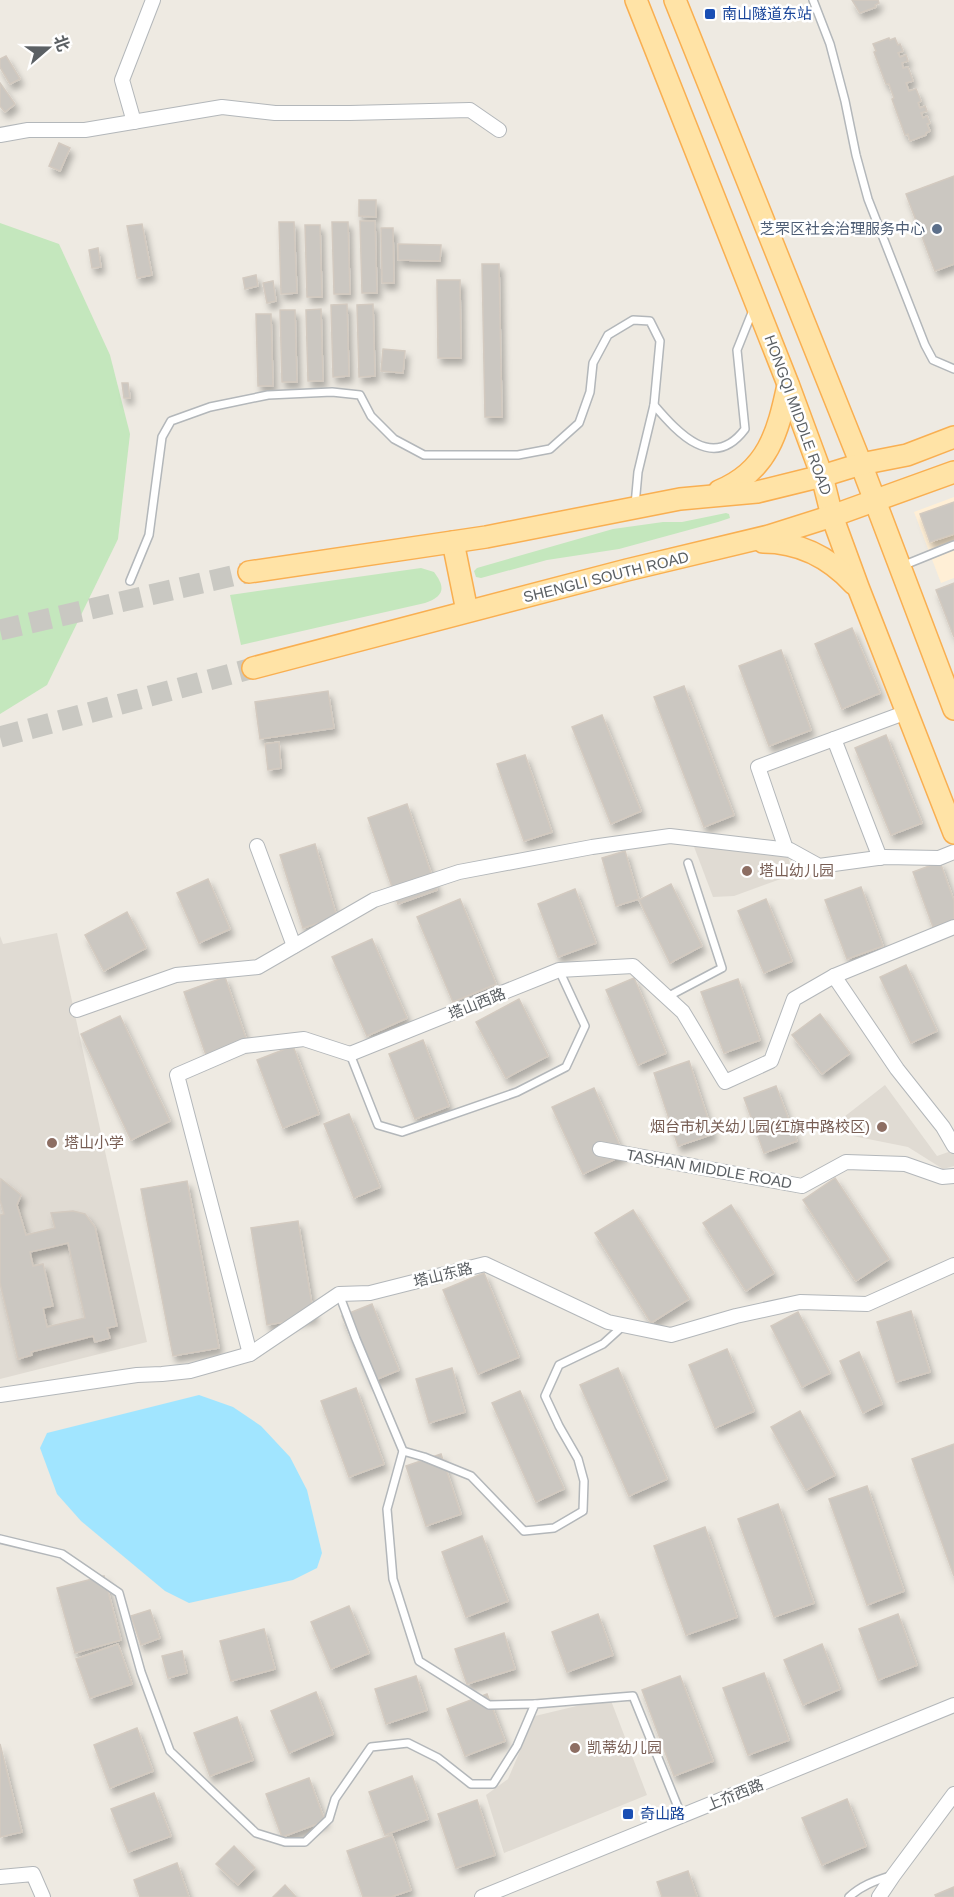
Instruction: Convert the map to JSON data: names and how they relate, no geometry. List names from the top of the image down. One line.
{"streets":{"main road":["HONGQI MIDDLE ROAD","SHENGLI SOUTH ROAD"],"street":["塔山西路","TASHAN MIDDLE ROAD","塔山东路","上夼西路"]},"crossings":[["HONGQI MIDDLE ROAD","SHENGLI SOUTH ROAD"]],"places":{"transit":["南山隧道东站","奇山路"],"other":["芝罘区社会治理服务中心","塔山幼儿园","烟台市机关幼儿园(红旗中路校区)","塔山小学","凯蒂幼儿园"]},"north":"right"}
